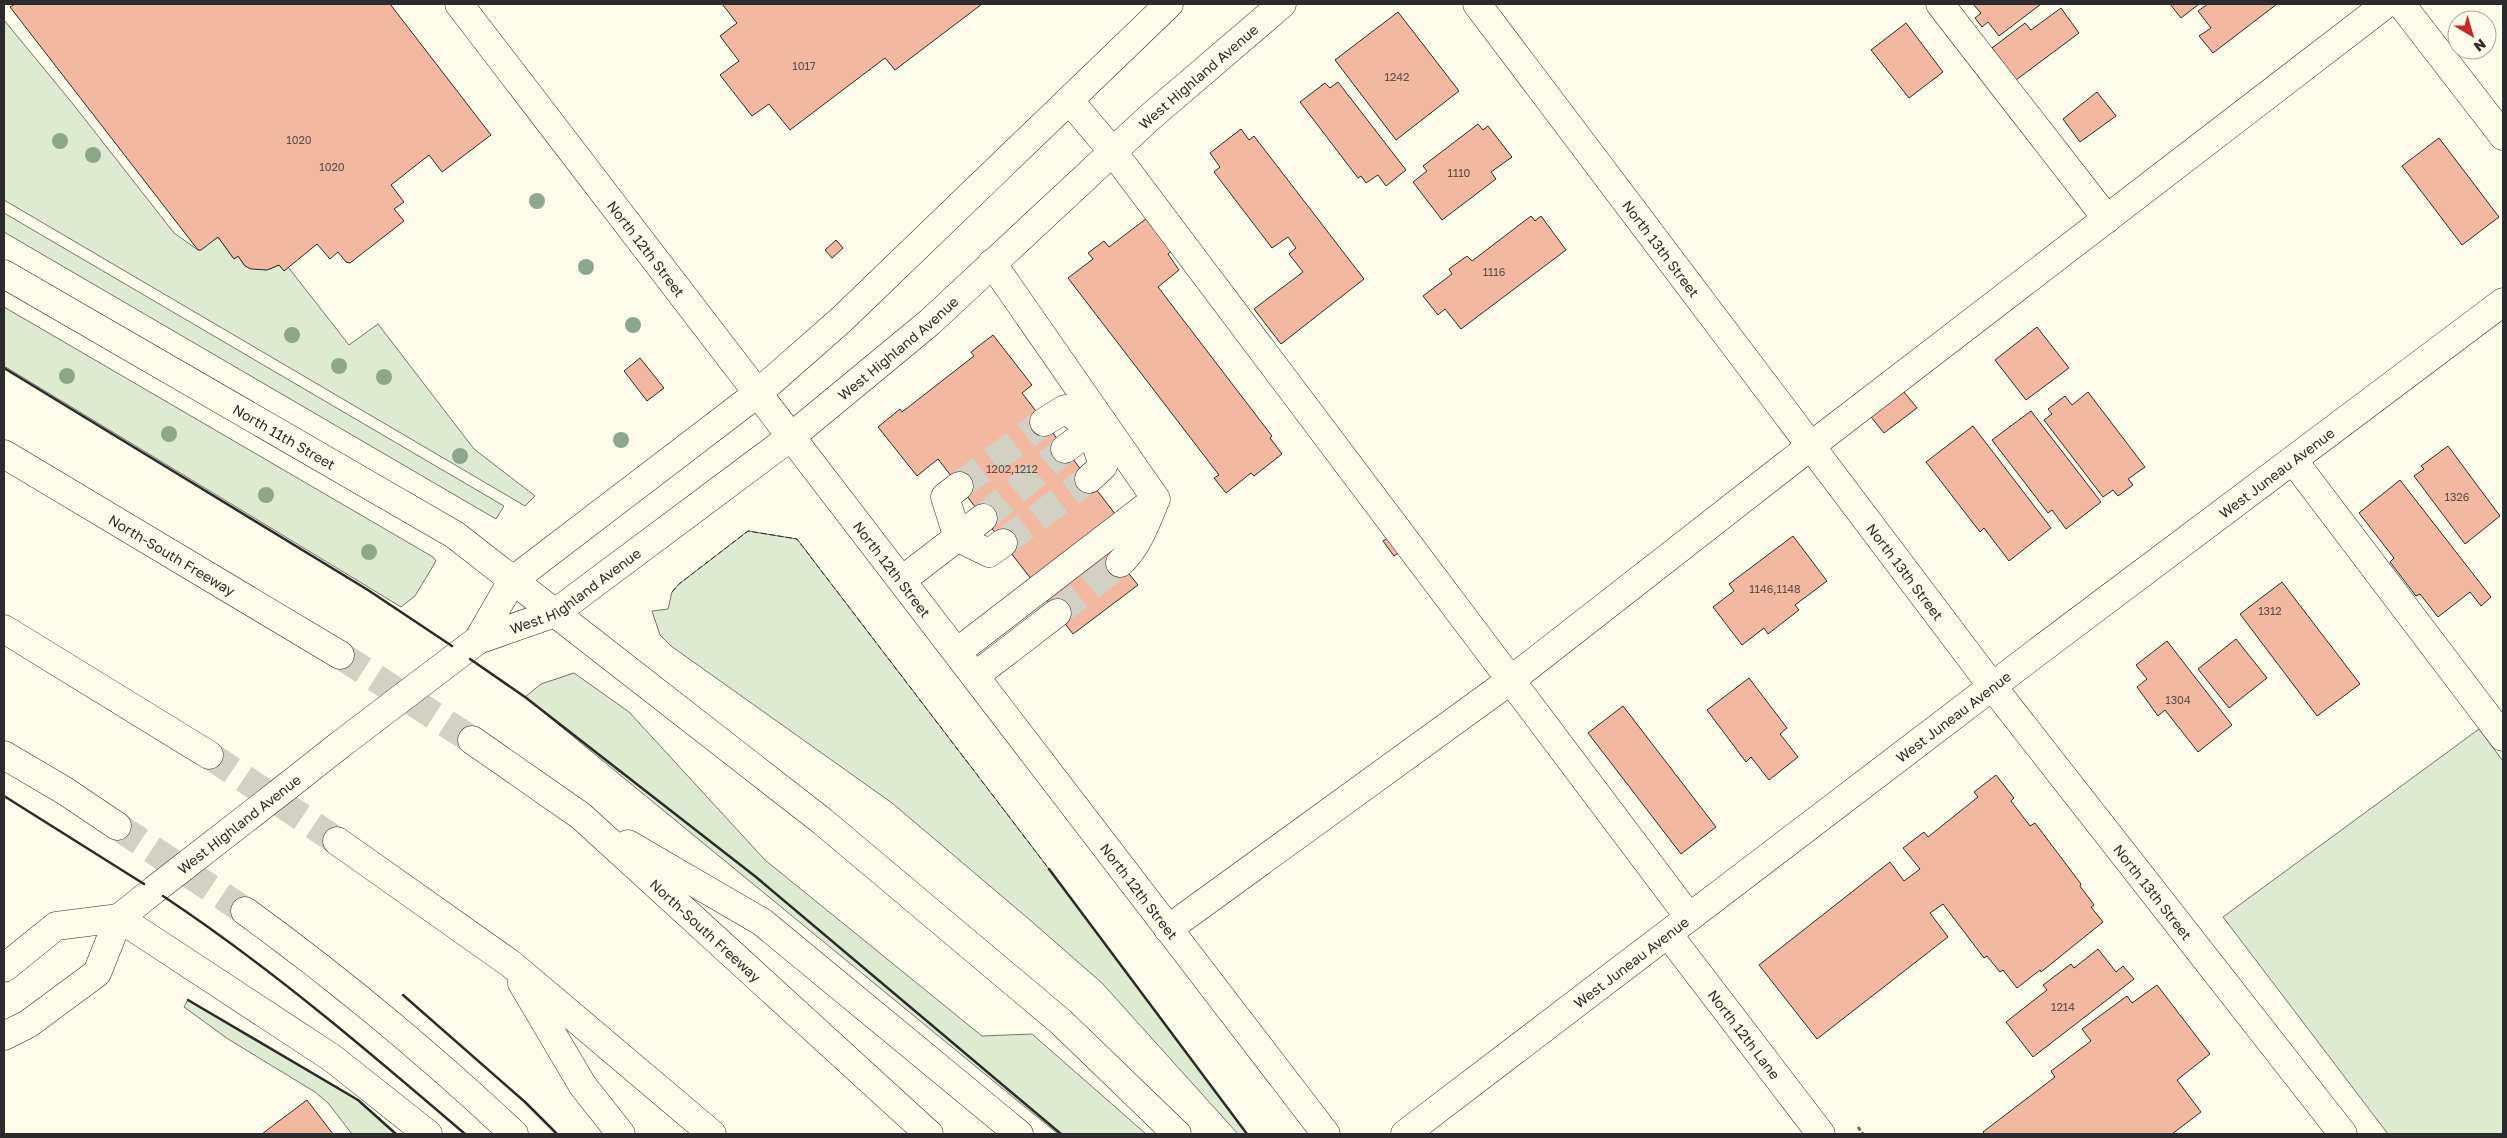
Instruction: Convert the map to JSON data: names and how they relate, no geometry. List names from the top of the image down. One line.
{"streets":{"main road":["West Highland Avenue","North 12th Street","North 13th Street","North 11th Street","West Juneau Avenue","North-South Freeway","North 12th Lane"]},"crossings":[["West Highland Avenue","North 12th Street"],["West Highland Avenue","North 11th Street"],["North 13th Street","West Juneau Avenue"],["West Juneau Avenue","North 12th Lane"]],"house_numbers":["1017","1242","1020","1020","1110","1116","1202,1212","1326","1146,1148","1312","1304","1214"],"north":"bottom right"}
